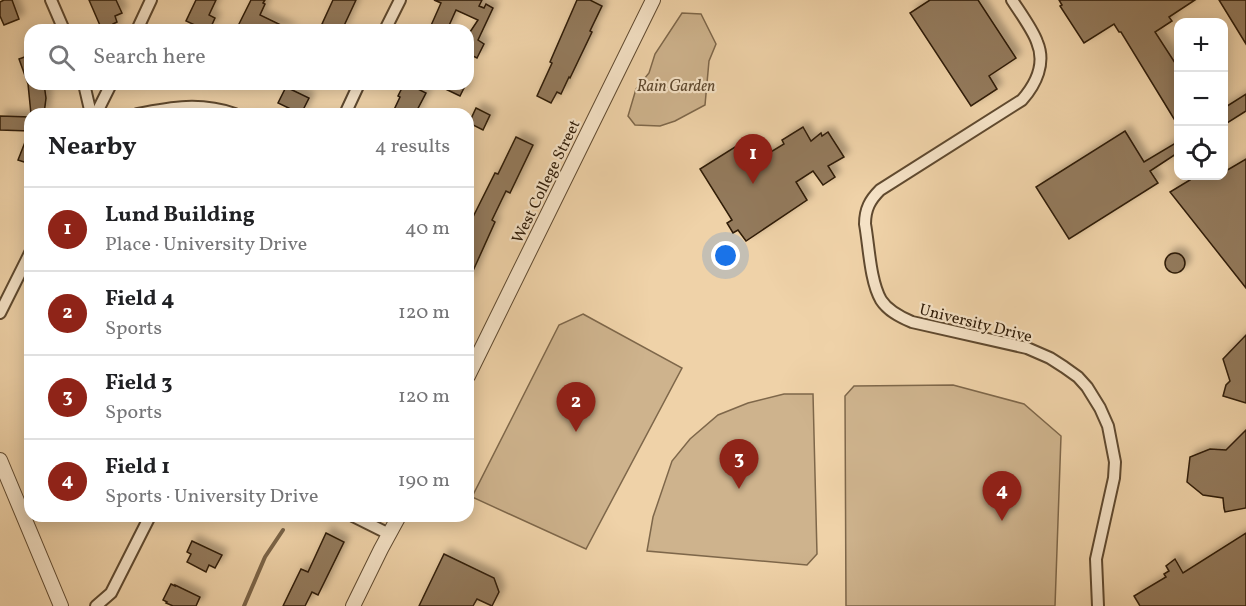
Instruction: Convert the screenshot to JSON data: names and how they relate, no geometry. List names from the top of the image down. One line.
{"streets":{"street":["West College Street","University Drive"]},"parks":["Rain Garden"],"page":{"map_buttons":["+","−"],"search":"Search here","heading":["Nearby","4 results"],"pins":["1","2","3","4"],"list":[{"mark":"1","name":"Lund Building","note":"Place · University Drive","value":"40 m"},{"mark":"2","name":"Field 4","note":"Sports","value":"120 m"},{"mark":"3","name":"Field 3","note":"Sports","value":"120 m"},{"mark":"4","name":"Field 1","note":"Sports · University Drive","value":"190 m"}]}}
